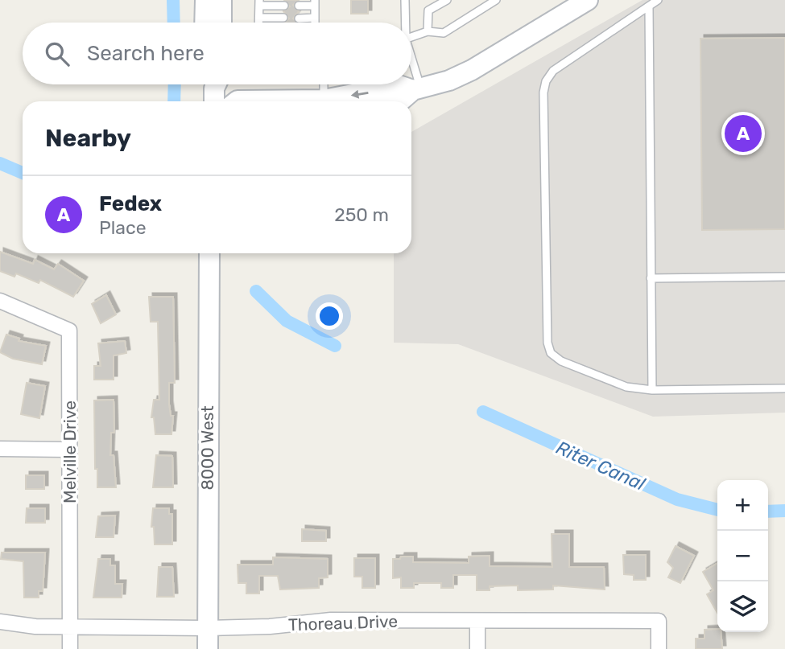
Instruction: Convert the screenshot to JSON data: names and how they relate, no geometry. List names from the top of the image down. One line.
{"streets":{"street":["8000 West","Melville Drive","Thoreau Drive"]},"crossings":[["8000 West","Thoreau Drive"],["Melville Drive","Thoreau Drive"]],"water":["Riter Canal"],"page":{"search":"Search here","heading":"Nearby","pins":"A","list":[{"mark":"A","name":"Fedex","note":"Place","value":"250 m"}],"map_buttons":["+","−"]}}
